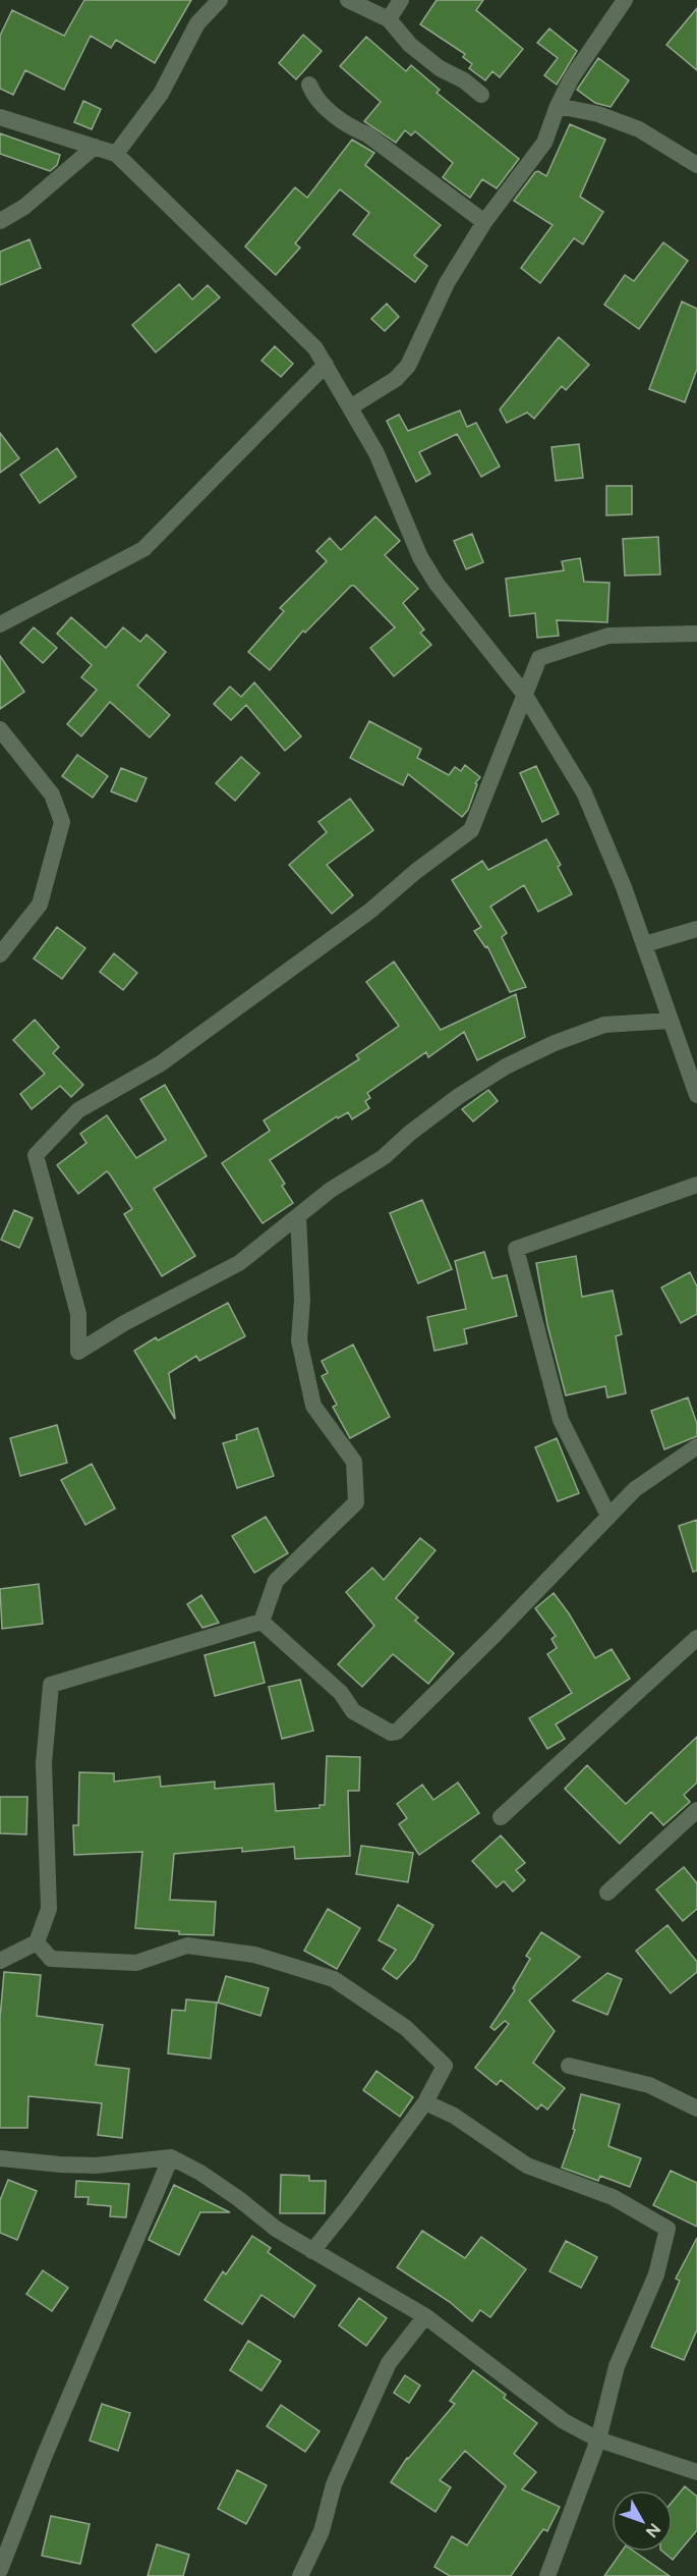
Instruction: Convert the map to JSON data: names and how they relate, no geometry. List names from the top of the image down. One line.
{"north":"bottom right"}
